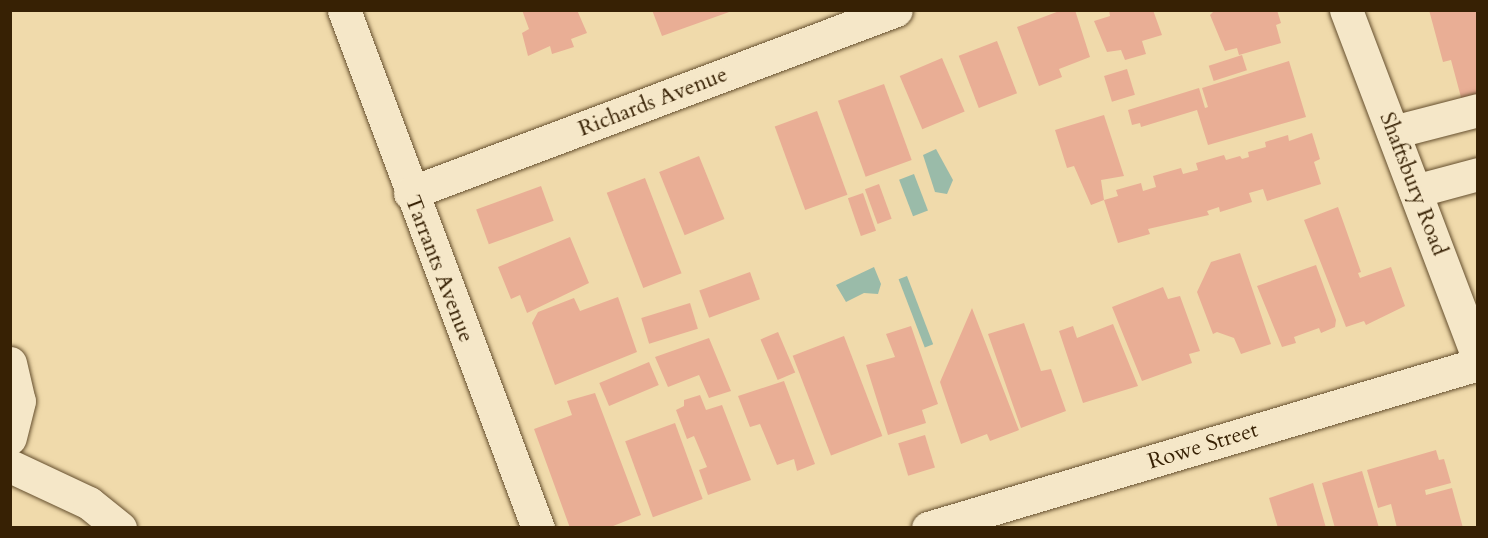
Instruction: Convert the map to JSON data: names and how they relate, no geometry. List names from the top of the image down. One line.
{"streets":{"street":["Richards Avenue","Shaftsbury Road","Tarrants Avenue","Rowe Street"]},"crossings":[["Richards Avenue","Tarrants Avenue"]]}
